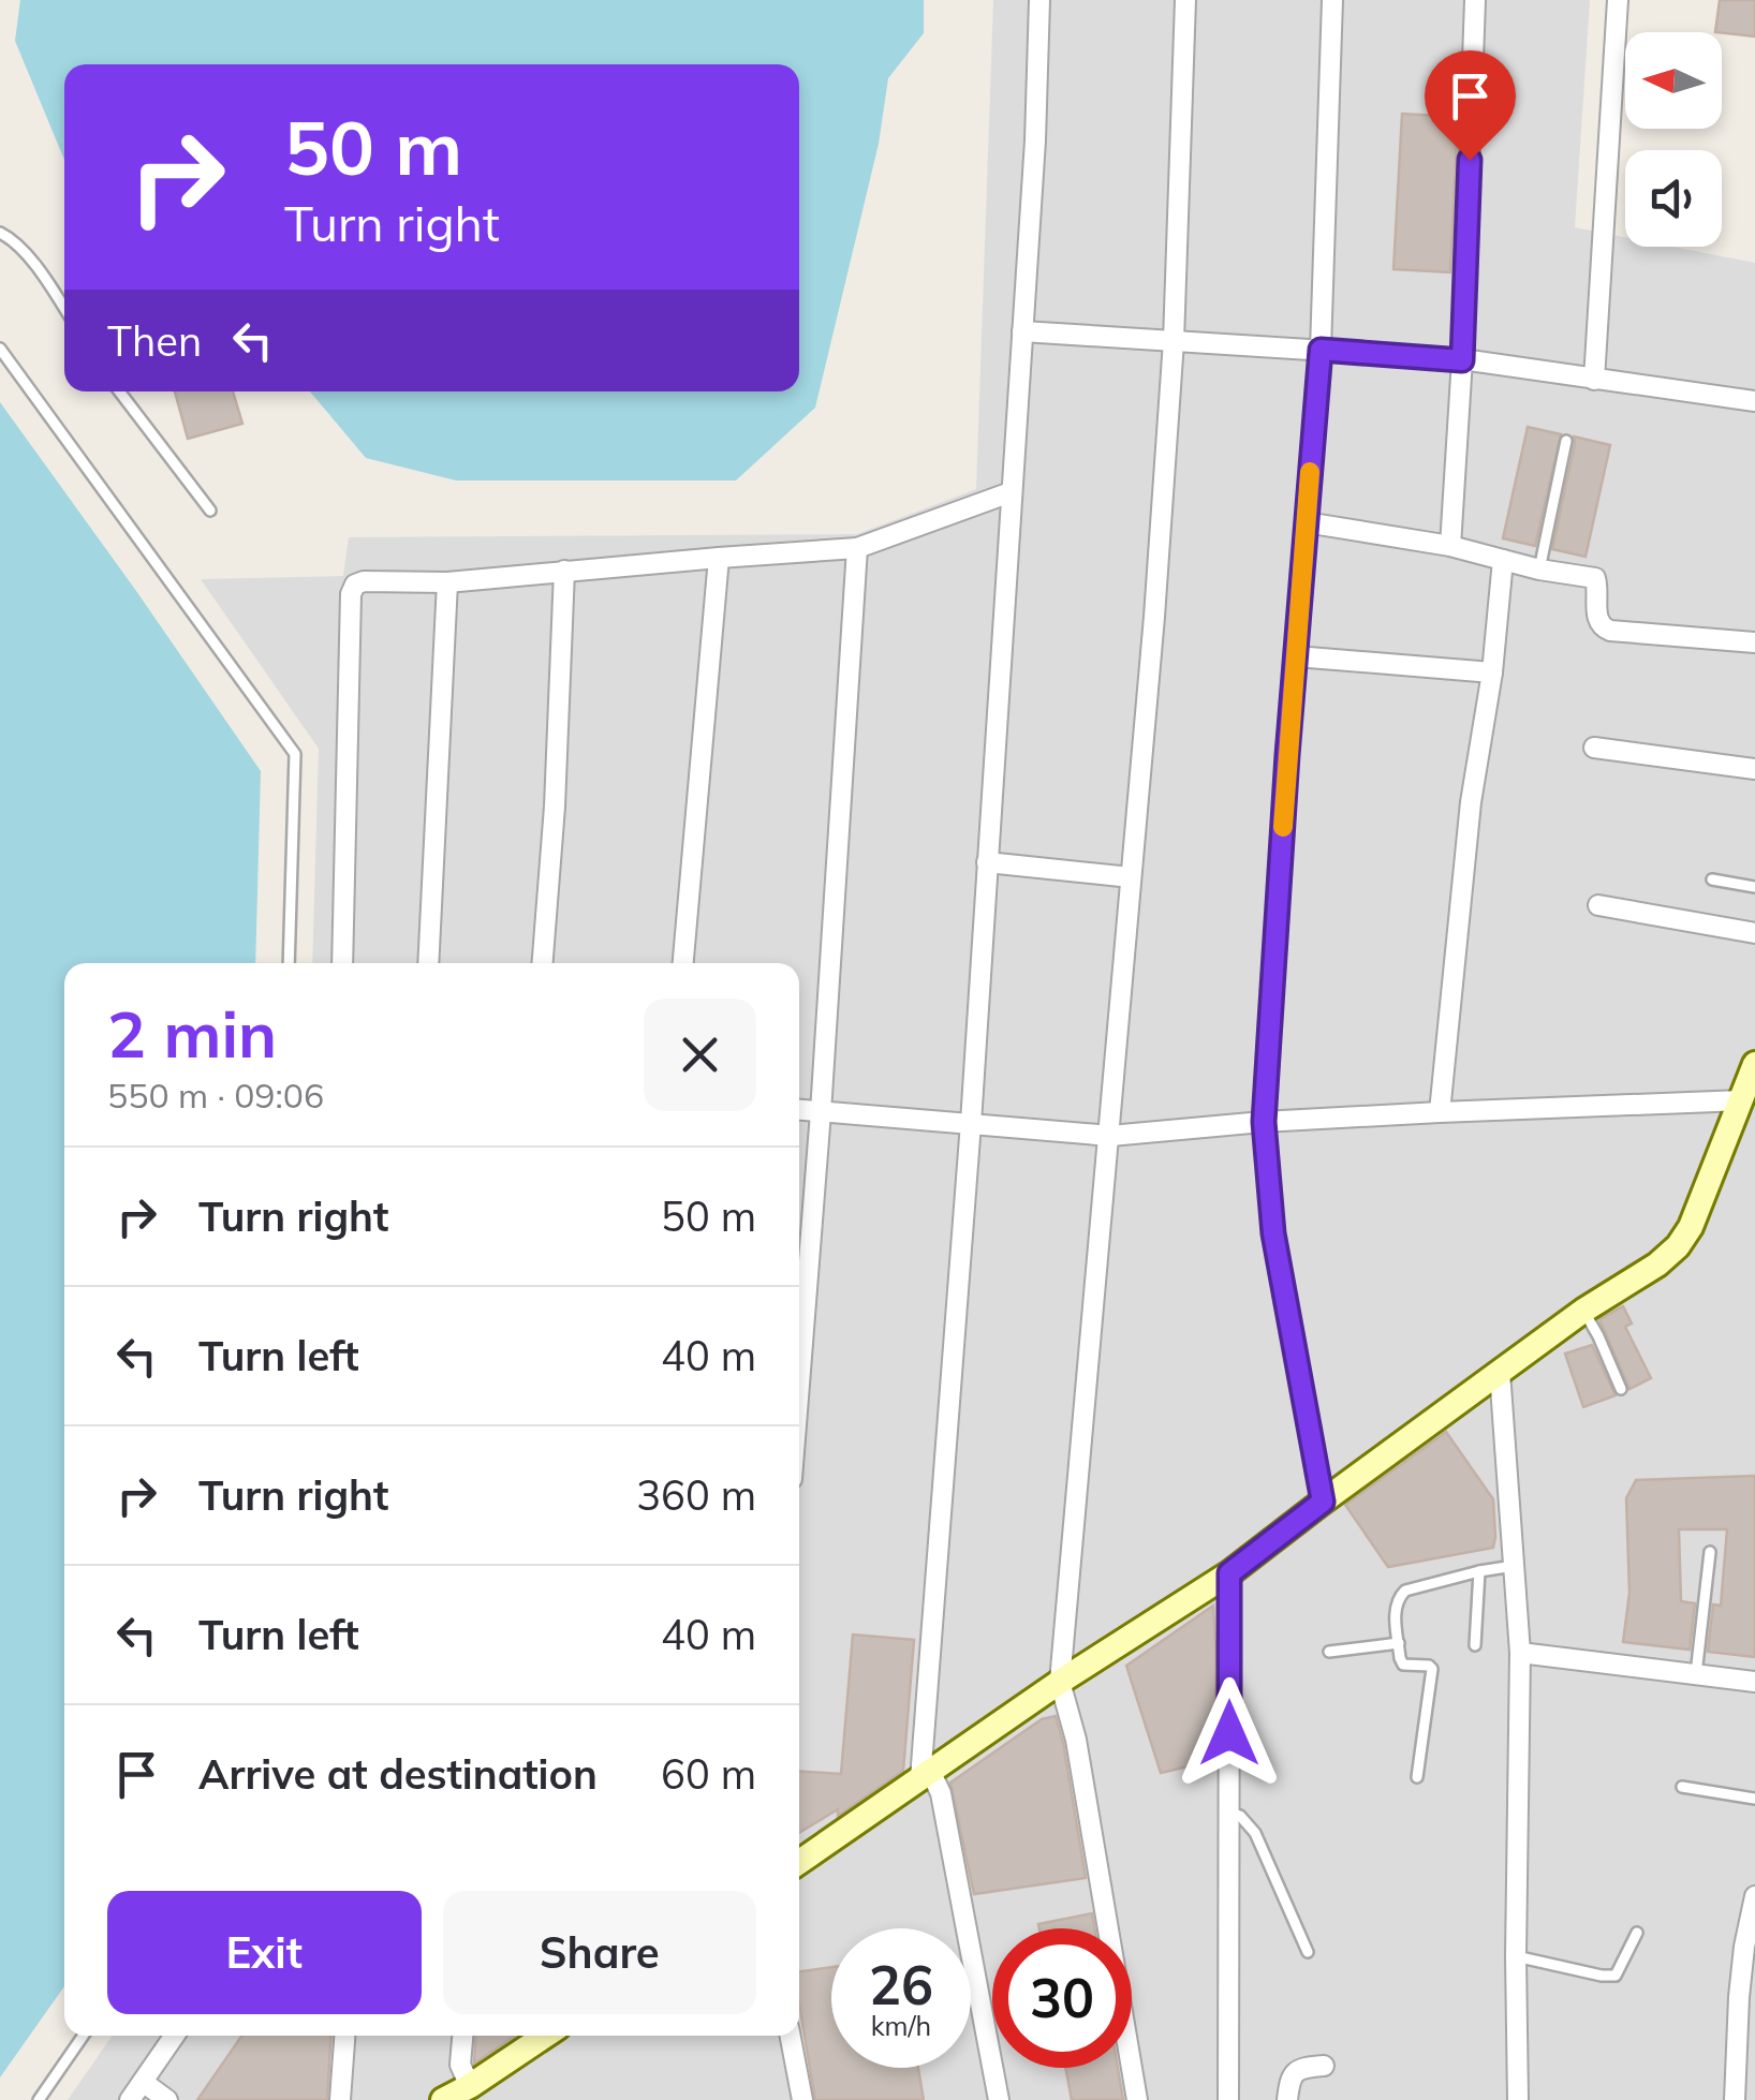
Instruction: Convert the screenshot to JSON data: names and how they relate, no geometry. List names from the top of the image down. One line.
{"north":"left","page":{"turn":["50 m","Turn right"],"then":"Then","heading":["2 min","550 m · 09:06"],"list":[{"name":"Turn right","value":"50 m"},{"name":"Turn left","value":"40 m"},{"name":"Turn right","value":"360 m"},{"name":"Turn left","value":"40 m"},{"name":"Arrive at destination","value":"60 m"}],"buttons":["Exit","Share"],"speed":"26 km/h","limit":"30"}}
